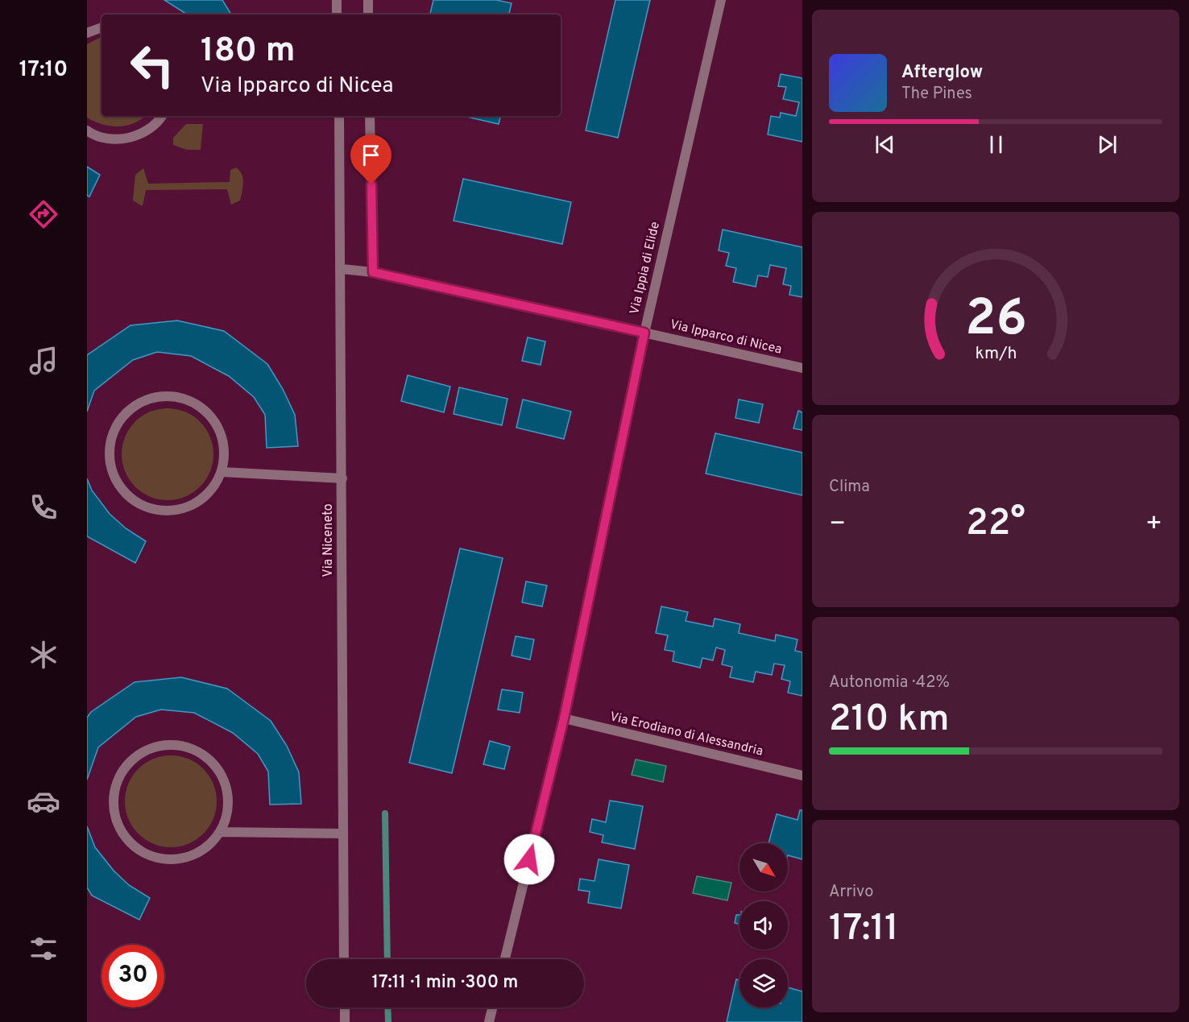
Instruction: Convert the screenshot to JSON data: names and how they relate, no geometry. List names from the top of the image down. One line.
{"streets":{"street":["Via Ippia di Elide","Via Ipparco di Nicea","Via Niceneto","Via Erodiano di Alessandria"]},"crossings":[["Via Ippia di Elide","Via Ipparco di Nicea"],["Via Ippia di Elide","Via Erodiano di Alessandria"],["Via Ipparco di Nicea","Via Niceneto"]],"north":"bottom right","page":{"tabs":"17:10","turn":["180 m","Via Ipparco di Nicea"],"song":["Afterglow","The Pines"],"tile":["Clima",["Autonomia · 42%","210 km"],["Arrivo","17:11"]],"heat":["−","22°","+"],"limit":"30","trip":"17:11 · 1 min · 300 m","gauge":["26","km/h"]}}
